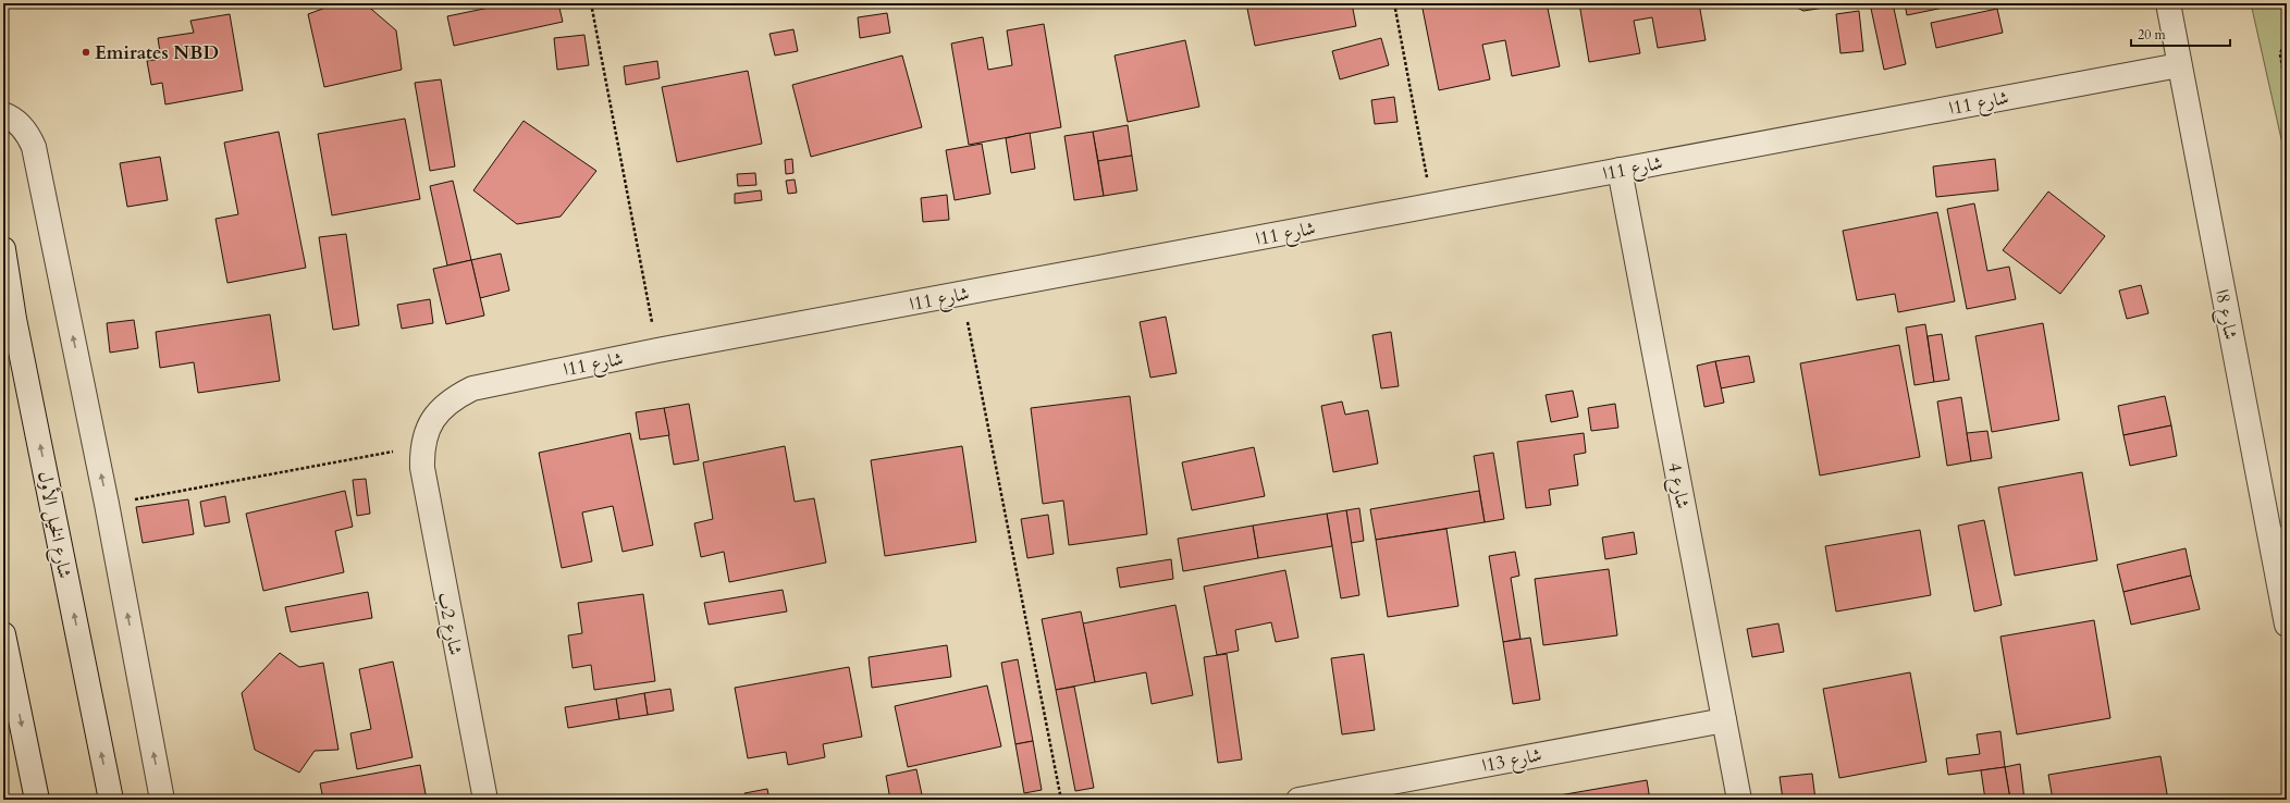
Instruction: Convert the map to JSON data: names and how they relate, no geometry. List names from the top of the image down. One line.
{"streets":{"street":["شارع 11ا","شارع 8ا","شارع 4","شارع الخيل الأول","شارع 2ب","شارع 13ا"]},"crossings":[["شارع 11ا","شارع 8ا"],["شارع 11ا","شارع 4"],["شارع 11ا","شارع 2ب"],["شارع 4","شارع 13ا"]],"places":["Emirates NBD"],"scale_bar":"20 m"}
